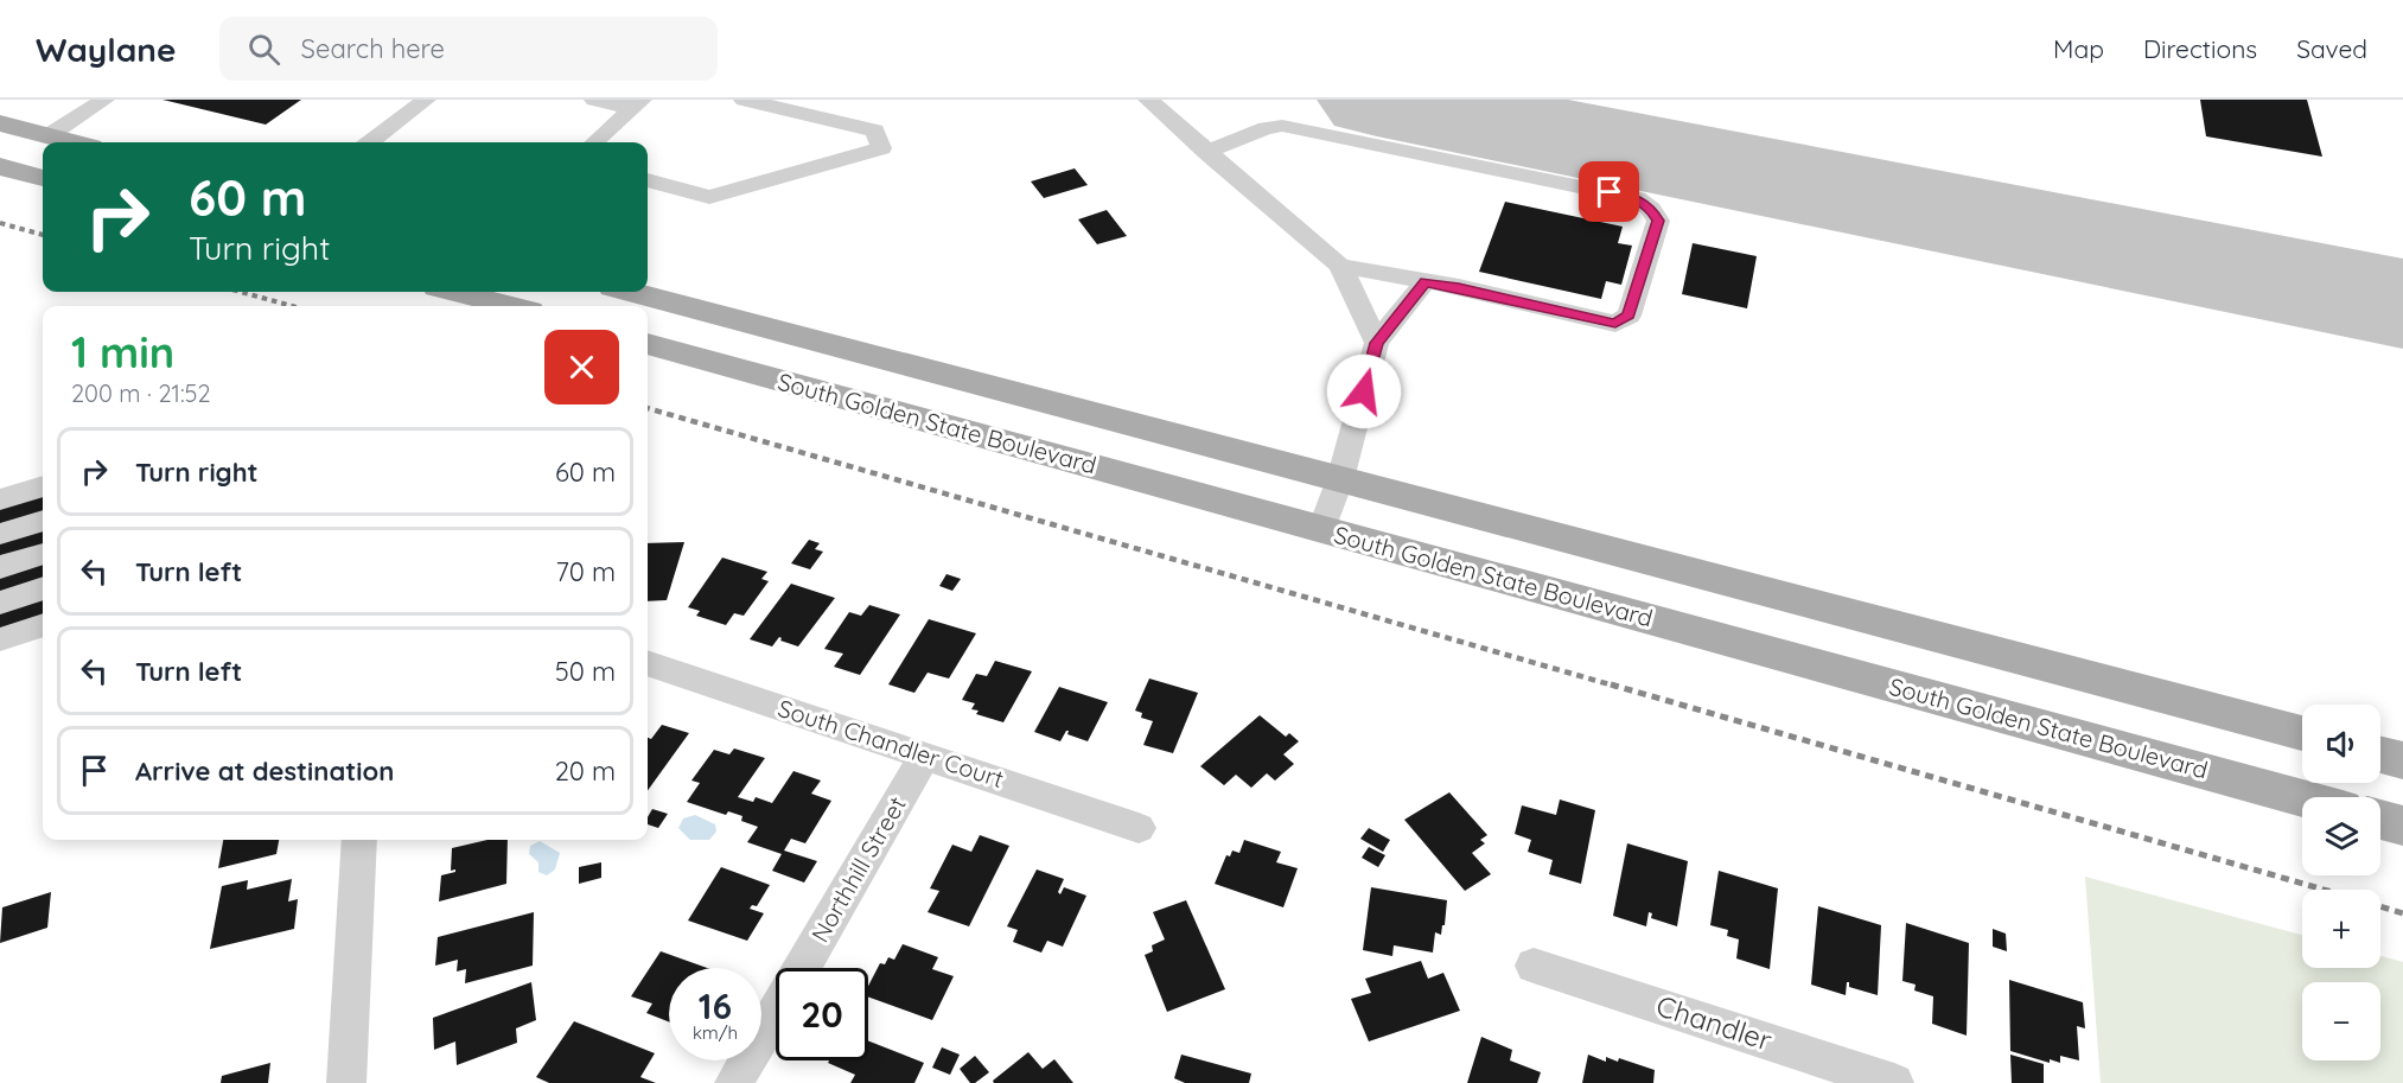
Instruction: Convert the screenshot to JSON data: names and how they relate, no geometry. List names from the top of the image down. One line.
{"streets":{"main road":["South Golden State Boulevard"],"street":["South Chandler Court","Northhill Street","Chandler"]},"crossings":[["South Chandler Court","Northhill Street"]],"page":{"header":"Waylane","search":"Search here","nav":["Map","Directions","Saved"],"turn":["60 m","Turn right"],"heading":["1 min","200 m · 21:52"],"list":[{"name":"Turn right","value":"60 m"},{"name":"Turn left","value":"70 m"},{"name":"Turn left","value":"50 m"},{"name":"Arrive at destination","value":"20 m"}],"map_buttons":["+","−"],"speed":"16 km/h","limit":"20"}}
